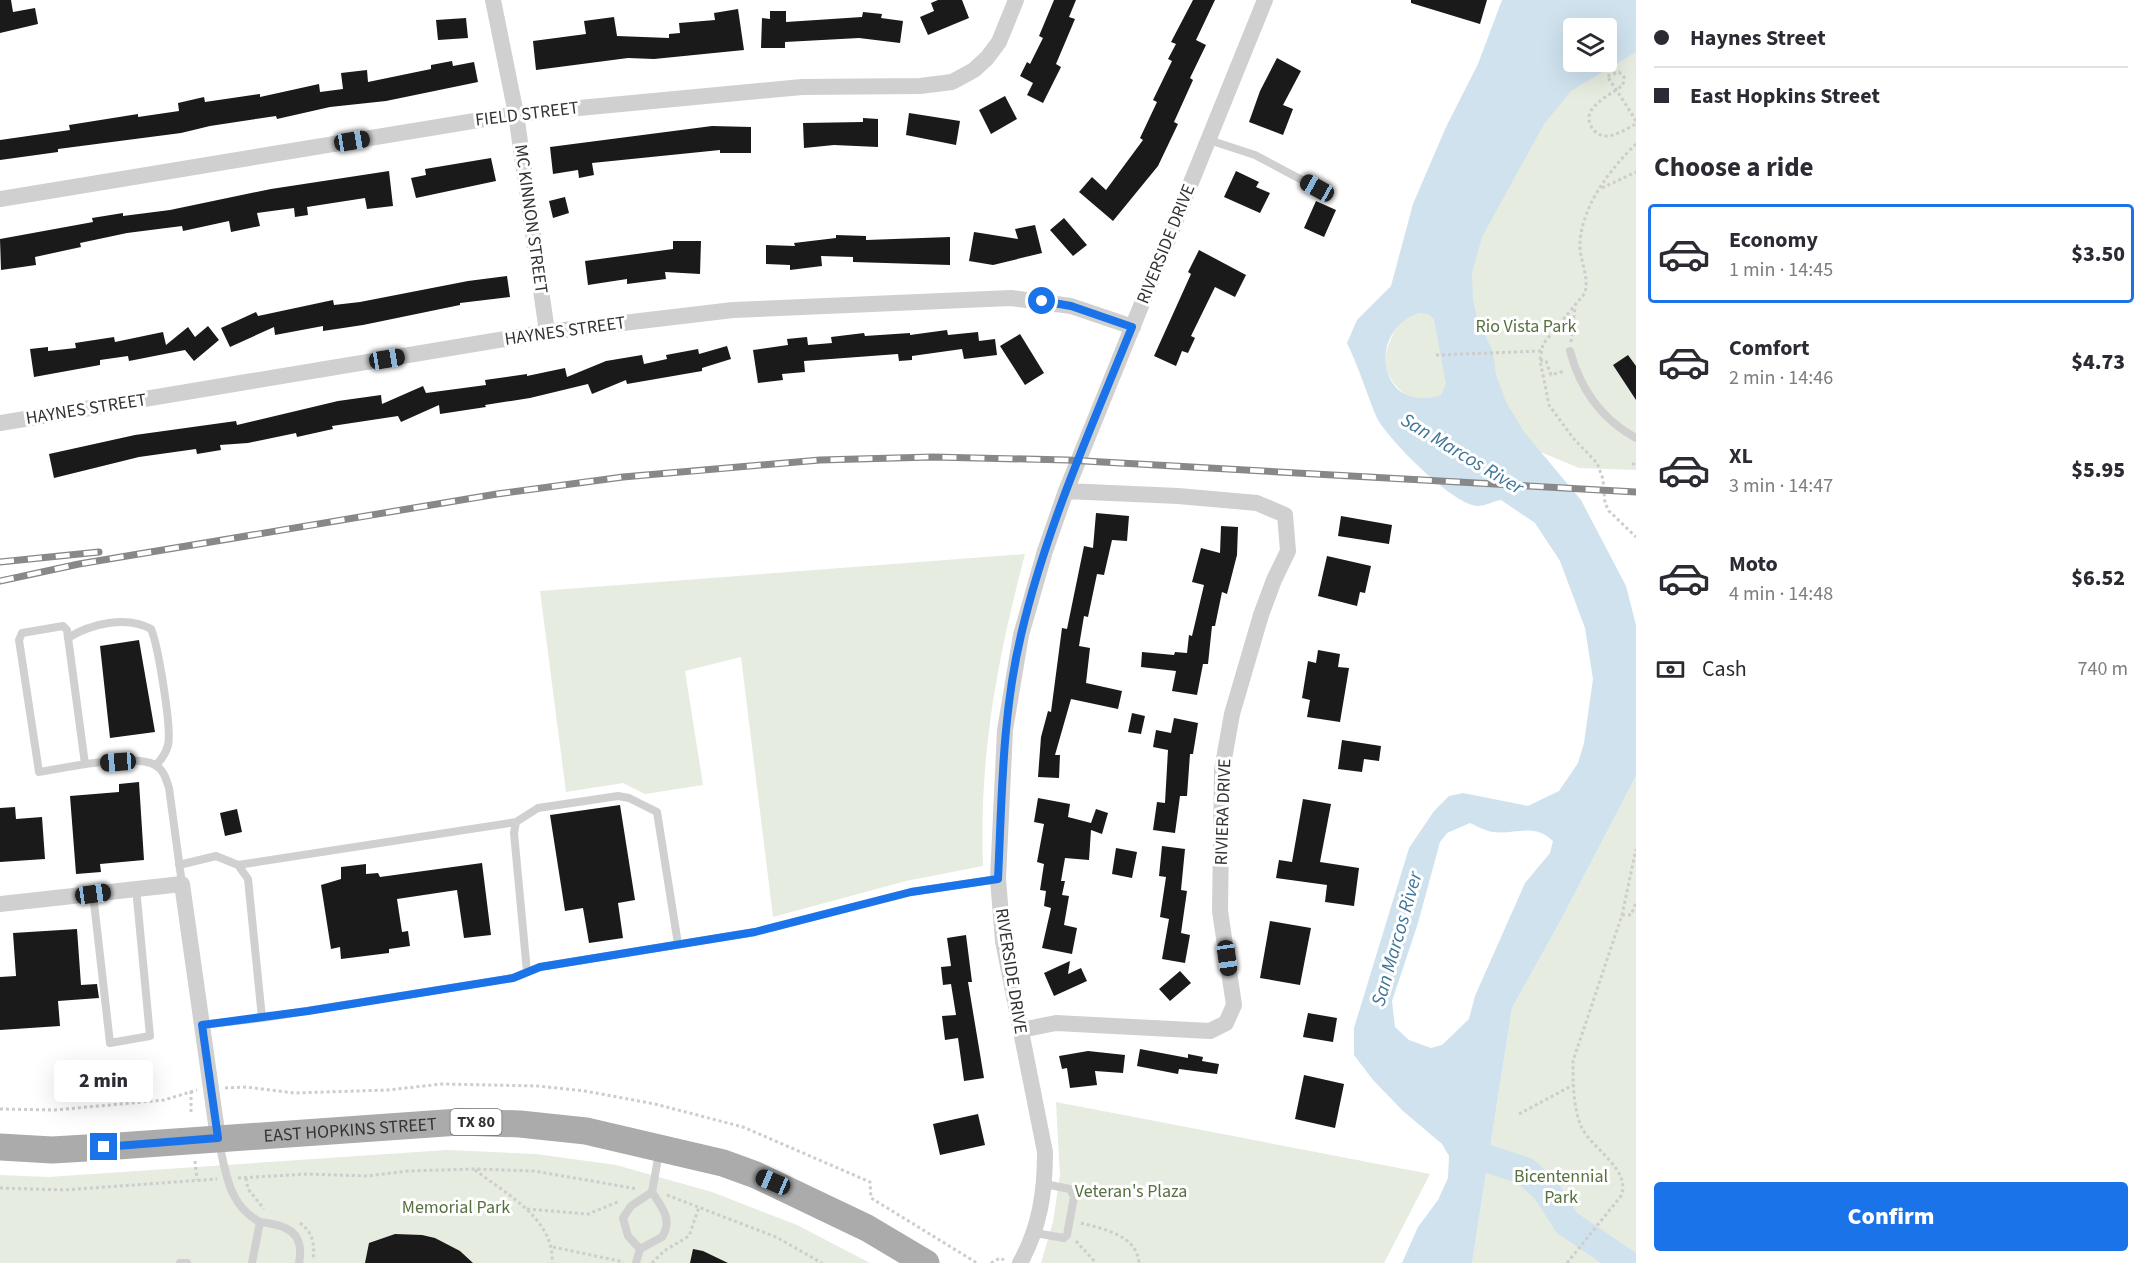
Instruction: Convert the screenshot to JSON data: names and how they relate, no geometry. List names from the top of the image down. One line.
{"streets":{"main road":["TX 80","EAST HOPKINS STREET"],"street":["FIELD STREET","MC KINNON STREET","RIVERSIDE DRIVE","HAYNES STREET","RIVIERA DRIVE"]},"crossings":[["FIELD STREET","MC KINNON STREET"],["MC KINNON STREET","HAYNES STREET"],["RIVERSIDE DRIVE","HAYNES STREET"],["RIVERSIDE DRIVE","RIVIERA DRIVE"]],"water":["San Marcos River"],"parks":["Rio Vista Park","Bicentennial Park","Veteran's Plaza","Memorial Park"],"page":{"banner":["Haynes Street","East Hopkins Street"],"heading":"Choose a ride","list":[{"name":"Economy","note":"1 min · 14:45","value":"$3.50"},{"name":"Comfort","note":"2 min · 14:46","value":"$4.73"},{"name":"XL","note":"3 min · 14:47","value":"$5.95"},{"name":"Moto","note":"4 min · 14:48","value":"$6.52"}],"pay":["Cash","740 m"],"bubble":"2 min","buttons":"Confirm"}}
